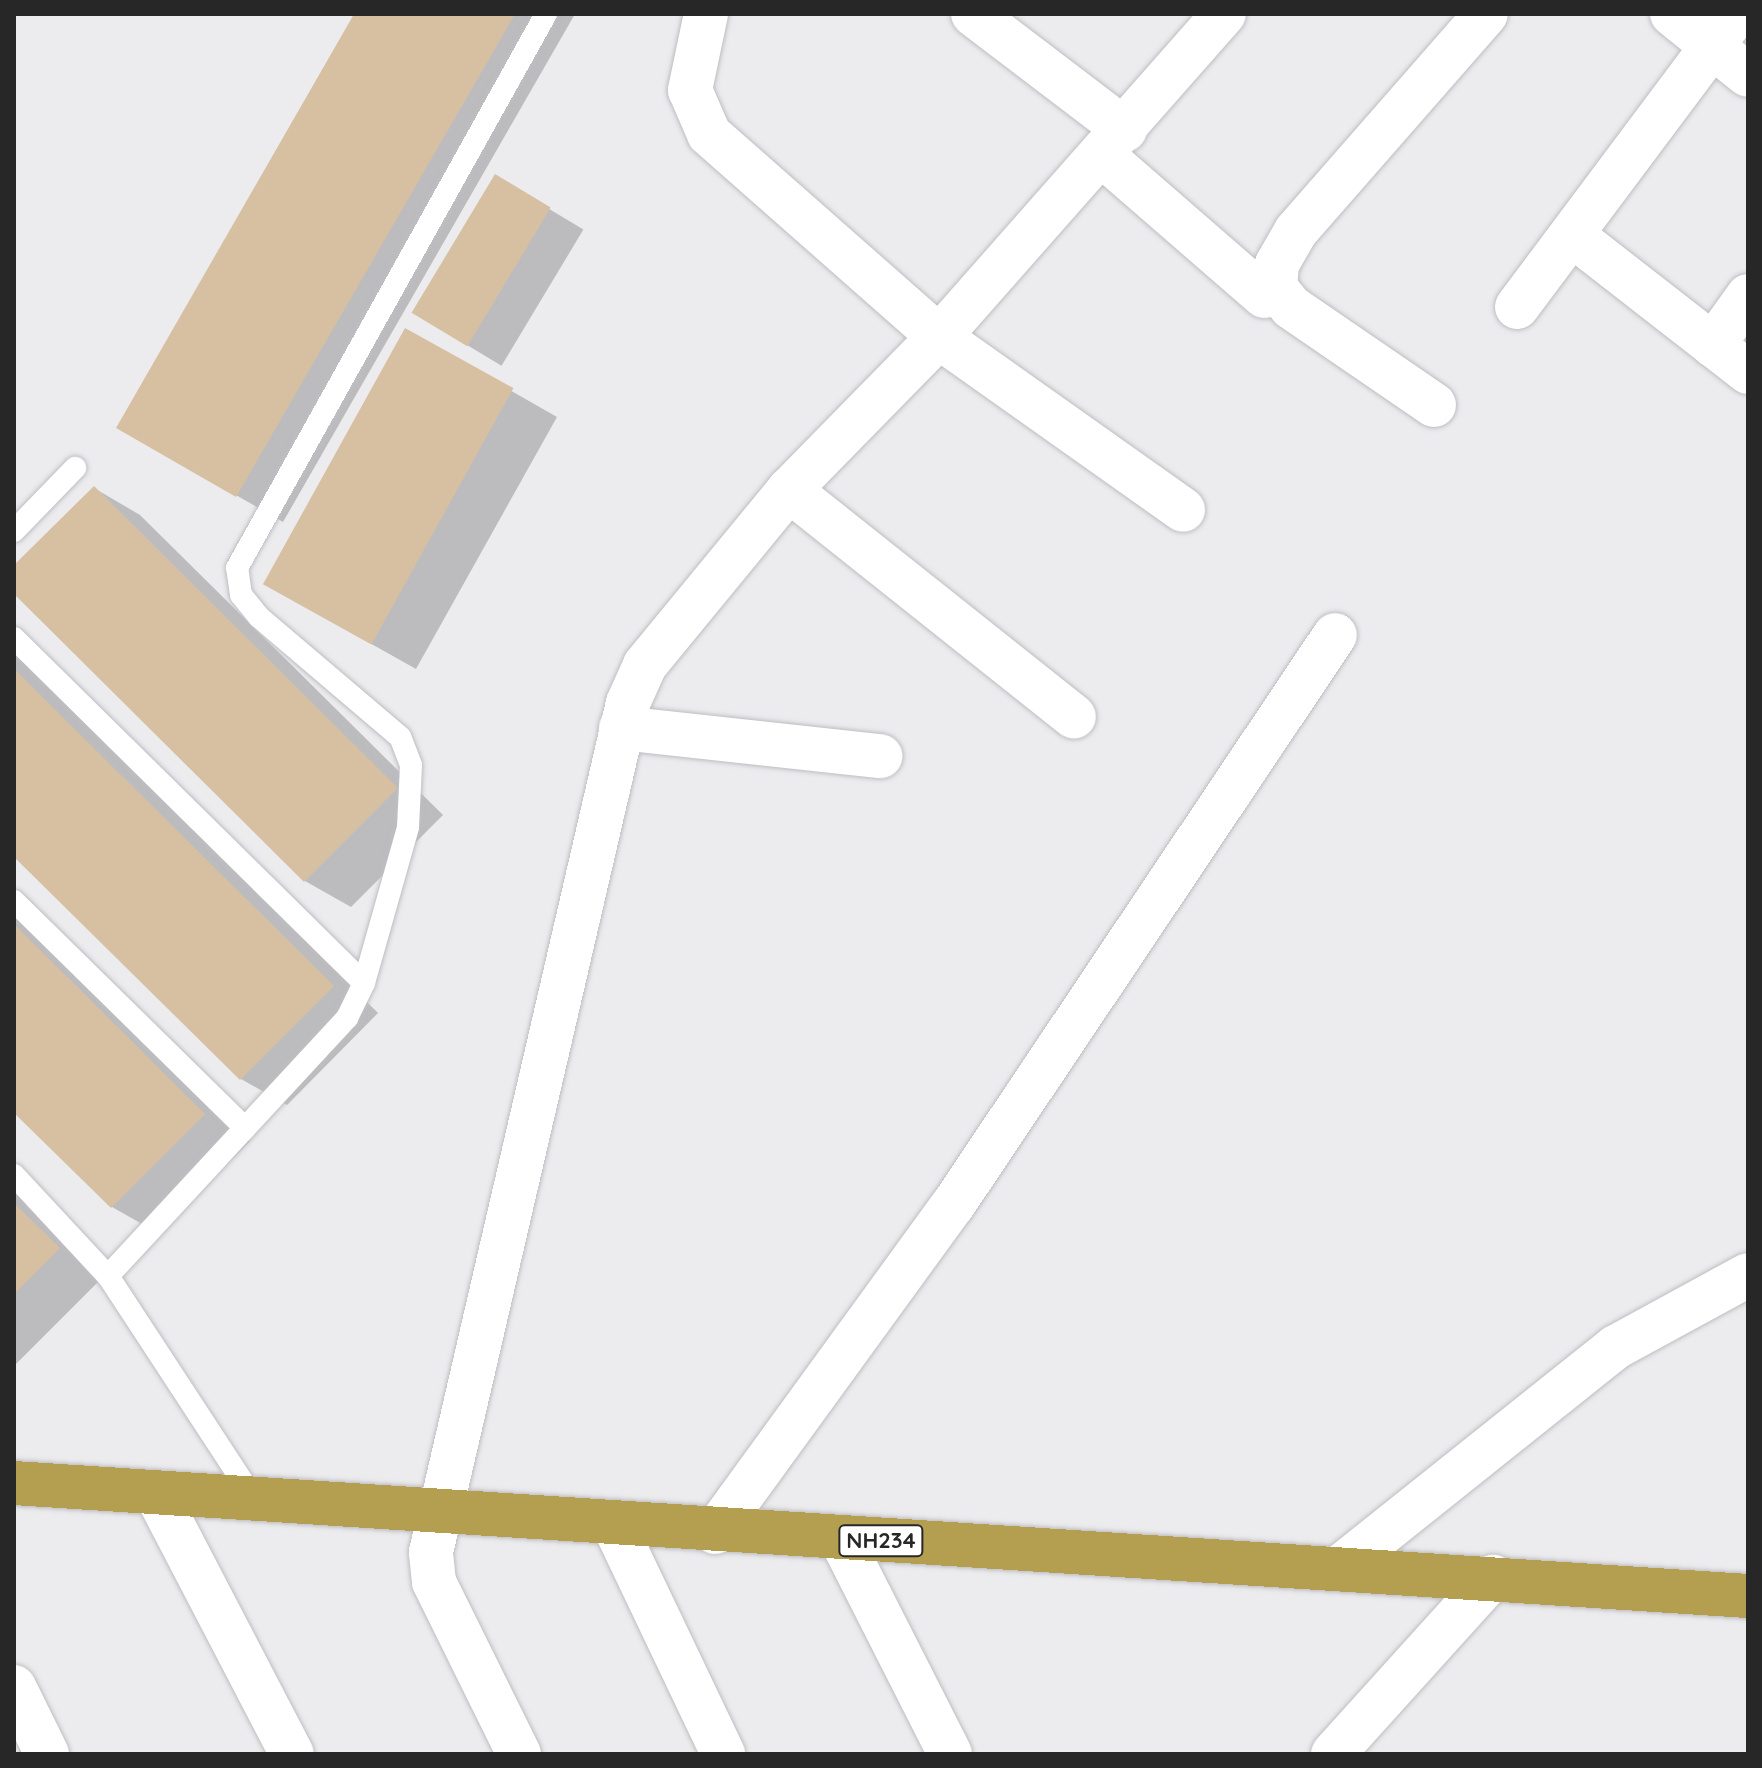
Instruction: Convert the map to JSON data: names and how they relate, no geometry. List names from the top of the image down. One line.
{"streets":{"highway":["NH234"]}}
